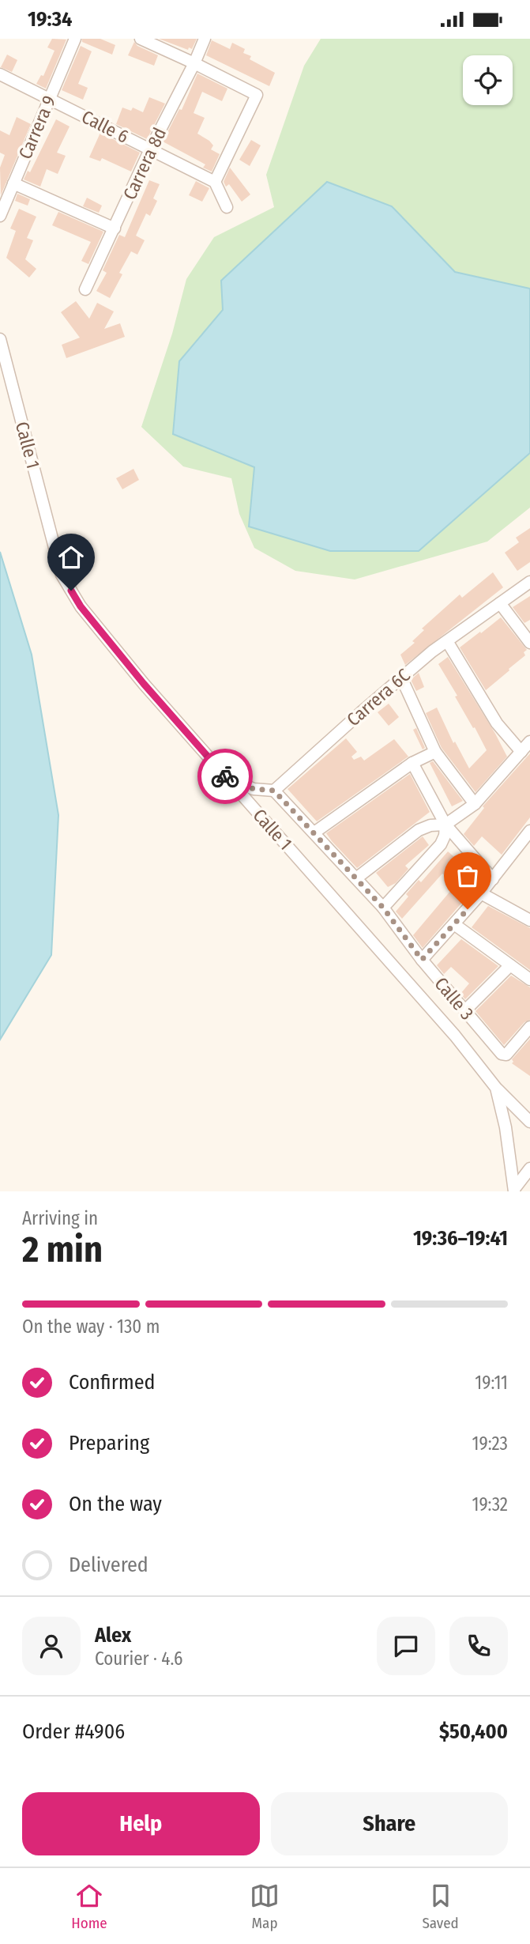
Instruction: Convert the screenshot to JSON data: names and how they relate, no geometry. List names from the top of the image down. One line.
{"streets":{"street":["Calle 6","Carrera 9","Carrera 8d","Calle 1","Carrera 6C","Calle 3"]},"crossings":[["Calle 6","Carrera 9"],["Calle 6","Carrera 8d"],["Carrera 6C","Calle 3"]],"page":{"status":"19:34","heading":["2 min","Arriving in","19:36–19:41"],"panel":["Alex","Courier · 4.6","Order #4906","$50,400"],"bar":"On the way · 130 m","list":[["Confirmed","19:11"],["Preparing","19:23"],["On the way","19:32"],"Delivered"],"buttons":["Help","Share"],"tabs":["Home","Map","Saved"]}}
